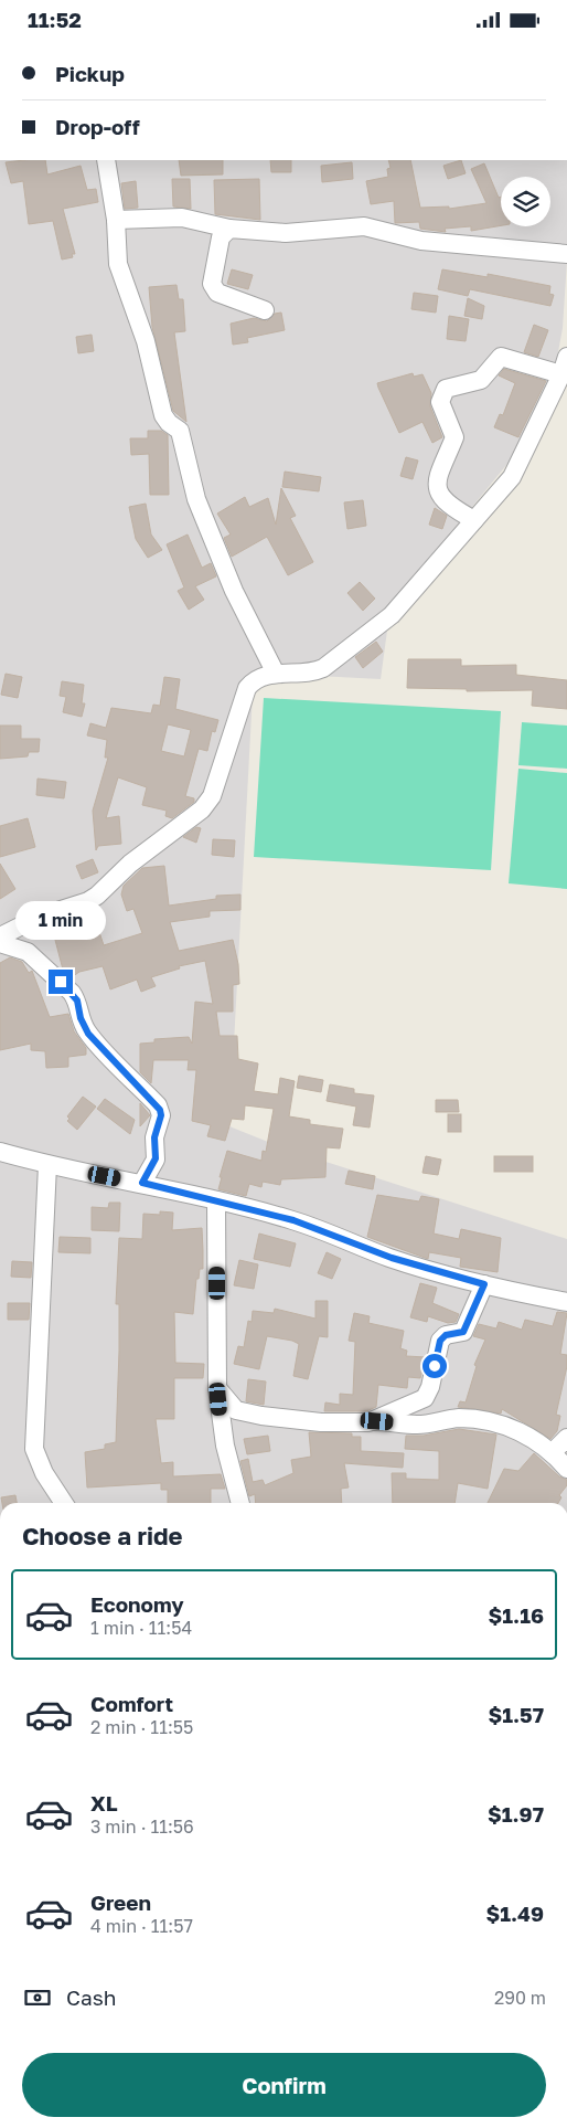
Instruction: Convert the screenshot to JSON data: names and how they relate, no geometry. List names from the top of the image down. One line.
{"page":{"status":"11:52","banner":["Pickup","Drop-off"],"bubble":"1 min","heading":"Choose a ride","list":[{"name":"Economy","note":"1 min · 11:54","value":"$1.16"},{"name":"Comfort","note":"2 min · 11:55","value":"$1.57"},{"name":"XL","note":"3 min · 11:56","value":"$1.97"},{"name":"Green","note":"4 min · 11:57","value":"$1.49"}],"pay":["Cash","290 m"],"buttons":"Confirm"}}
